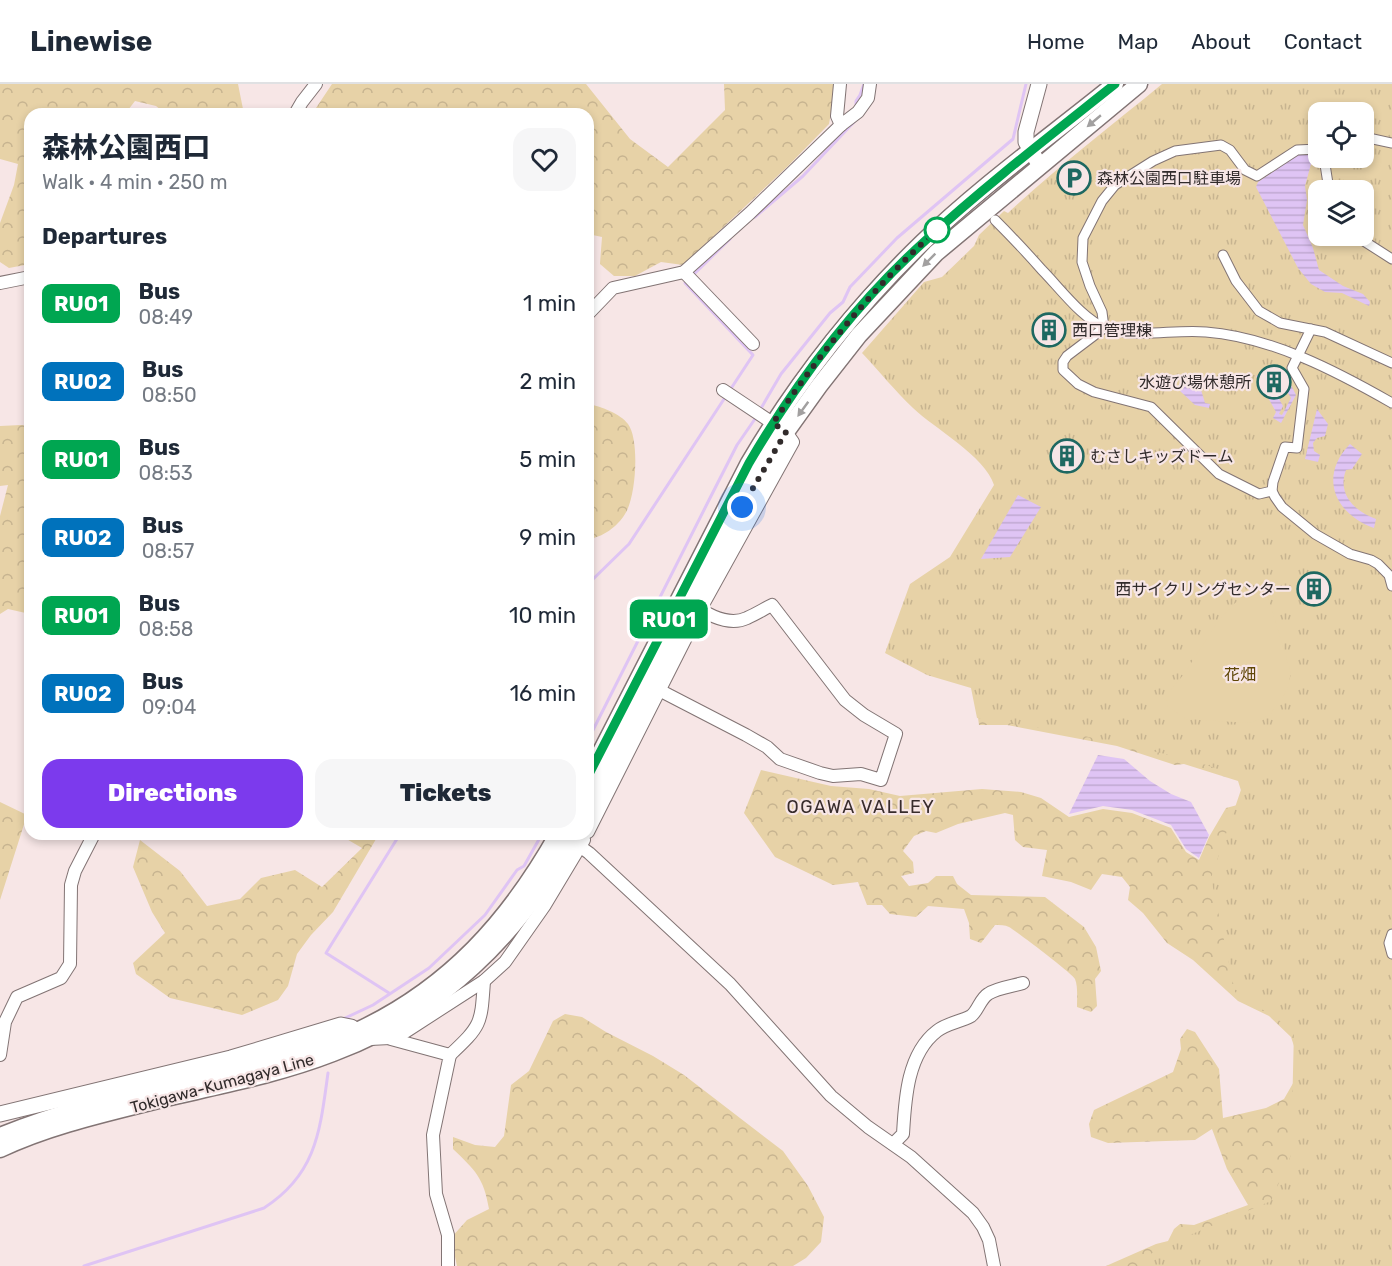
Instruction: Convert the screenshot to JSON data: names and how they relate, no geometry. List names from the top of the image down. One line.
{"streets":{"main road":["Tokigawa-Kumagaya Line"]},"districts":["OGAWA VALLEY"],"parks":["花畑"],"places":{"parking":["森林公園西口駐車場"],"building":["西口管理棟","水遊び場休憩所","むさしキッズドーム","西サイクリングセンター"]},"lines":["bus line RU01"],"page":{"header":"Linewise","nav":["Home","Map","About","Contact"],"on_map":"RU01","heading":[["森林公園西口","Walk · 4 min · 250 m"],"Departures"],"list":[{"mark":"RU01","name":"Bus","note":"08:49","value":"1 min"},{"mark":"RU02","name":"Bus","note":"08:50","value":"2 min"},{"mark":"RU01","name":"Bus","note":"08:53","value":"5 min"},{"mark":"RU02","name":"Bus","note":"08:57","value":"9 min"},{"mark":"RU01","name":"Bus","note":"08:58","value":"10 min"},{"mark":"RU02","name":"Bus","note":"09:04","value":"16 min"}],"buttons":["Directions","Tickets"]}}
